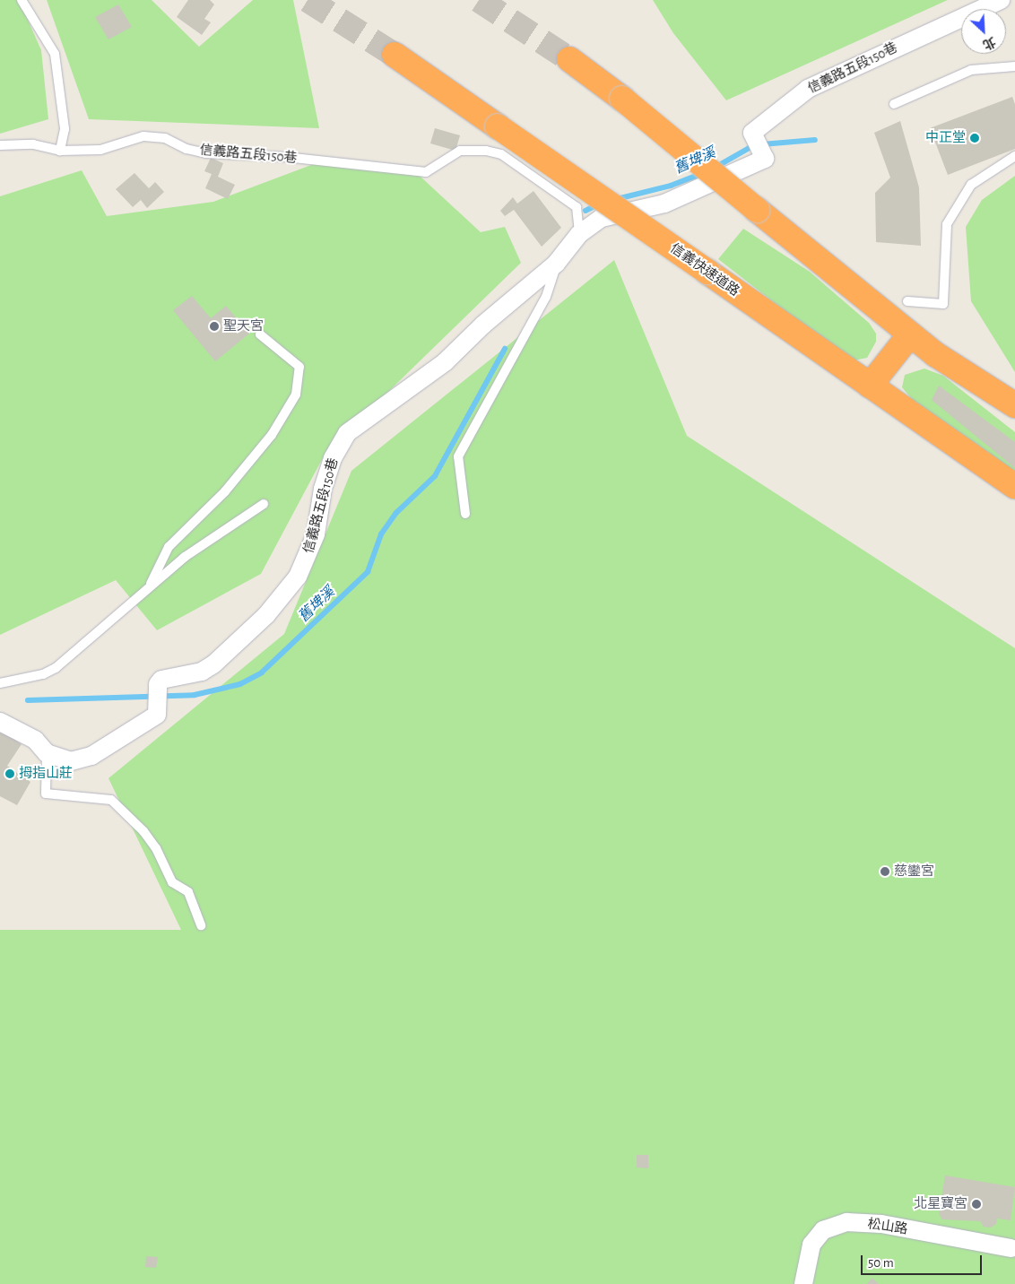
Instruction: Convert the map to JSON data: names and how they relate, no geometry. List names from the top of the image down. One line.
{"streets":{"highway":["信義快速道路"],"street":["信義路五段150巷","松山路"]},"water":["舊埤溪"],"places":["中正堂","聖天宮","拇指山莊","慈鑾宮","北星寶宮"],"scale_bar":"50 m","north":"bottom right"}
